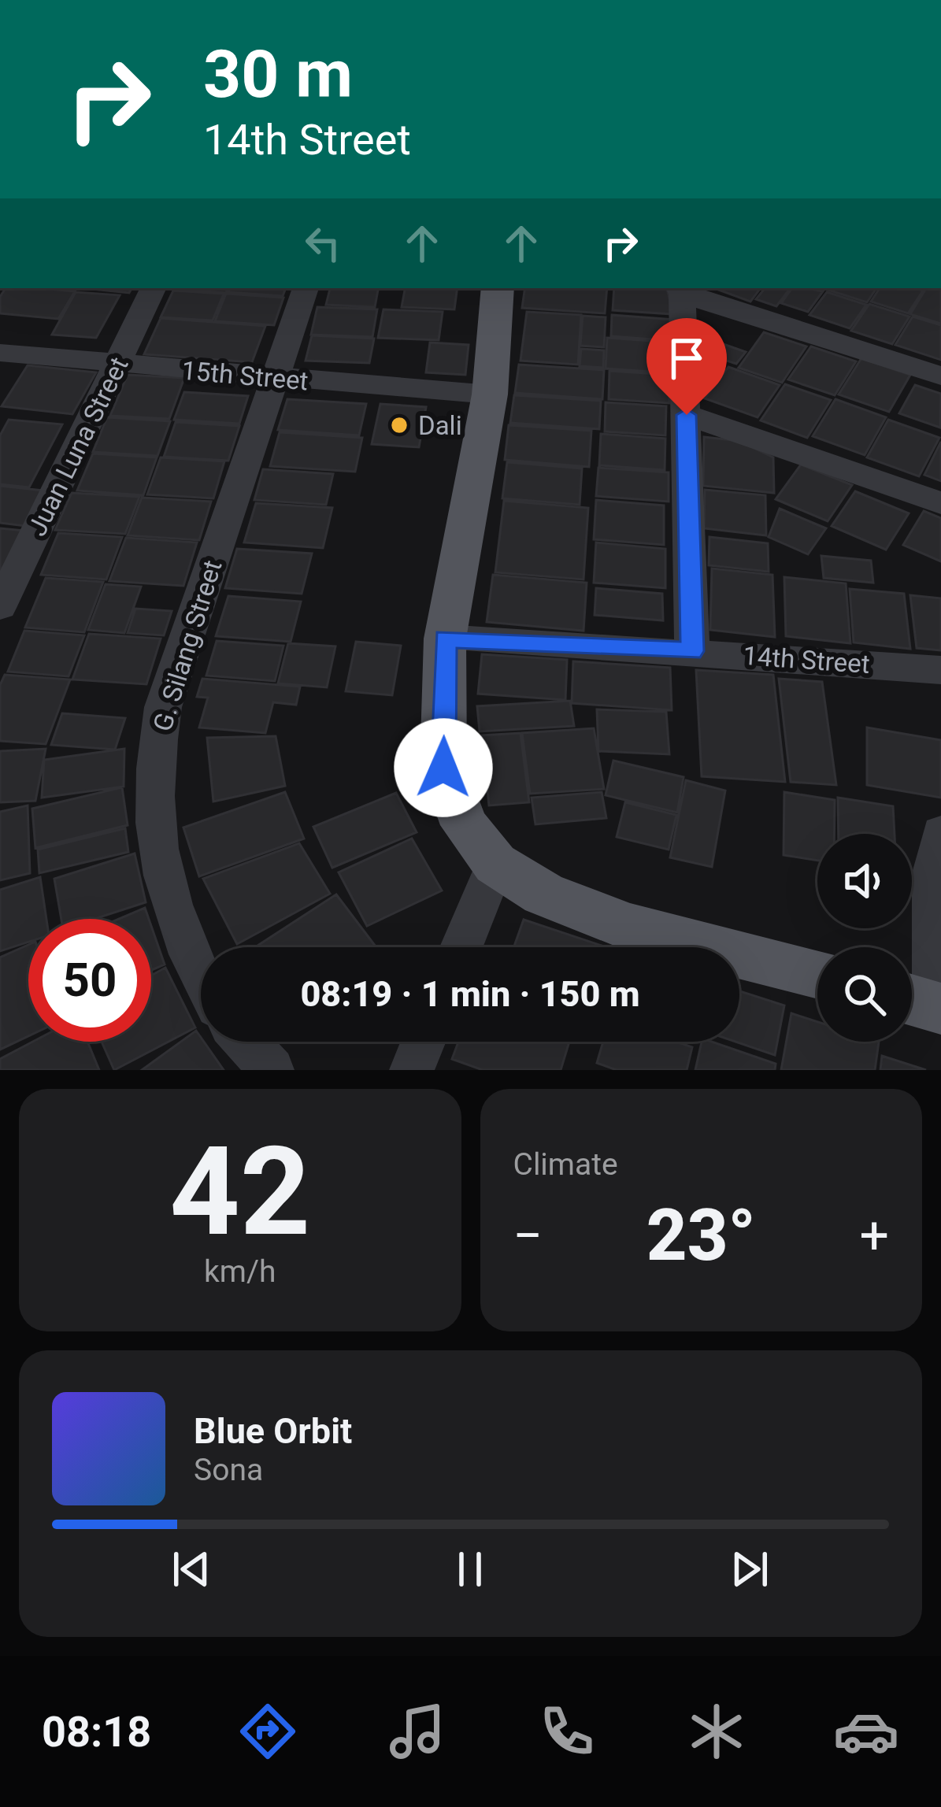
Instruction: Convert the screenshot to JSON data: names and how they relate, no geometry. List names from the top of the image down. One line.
{"streets":{"street":["15th Street","Juan Luna Street","G. Silang Street","14th Street"]},"crossings":[["15th Street","Juan Luna Street"],["15th Street","G. Silang Street"]],"places":["Dali"],"page":{"turn":["30 m","14th Street"],"limit":"50","trip":"08:19 · 1 min · 150 m","tile":[["42","km/h"],"Climate"],"heat":["−","23°","+"],"song":["Blue Orbit","Sona"],"tabs":"08:18"}}
